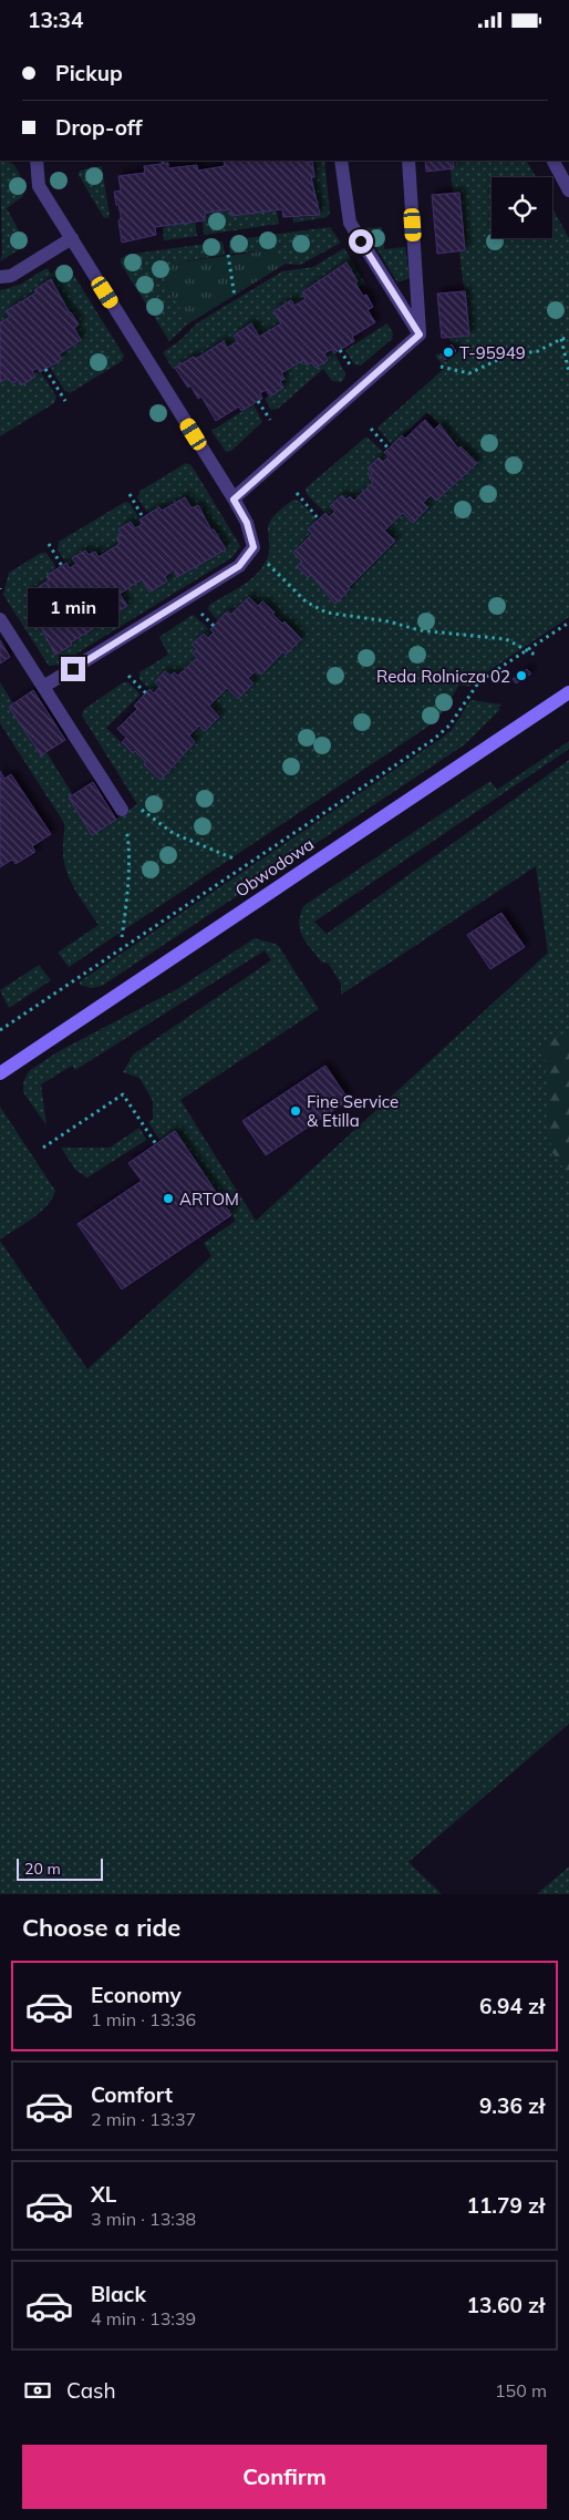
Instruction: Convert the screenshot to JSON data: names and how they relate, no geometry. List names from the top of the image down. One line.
{"streets":{"main road":["Obwodowa"]},"places":["T-95949","Reda Rolnicza 02","Fine Service & Etilla","ARTOM"],"scale_bar":"20 m","page":{"status":"13:34","banner":["Pickup","Drop-off"],"bubble":"1 min","scale":"20 m","heading":"Choose a ride","list":[{"name":"Economy","note":"1 min · 13:36","value":"6.94 zł"},{"name":"Comfort","note":"2 min · 13:37","value":"9.36 zł"},{"name":"XL","note":"3 min · 13:38","value":"11.79 zł"},{"name":"Black","note":"4 min · 13:39","value":"13.60 zł"}],"pay":["Cash","150 m"],"buttons":"Confirm"}}
